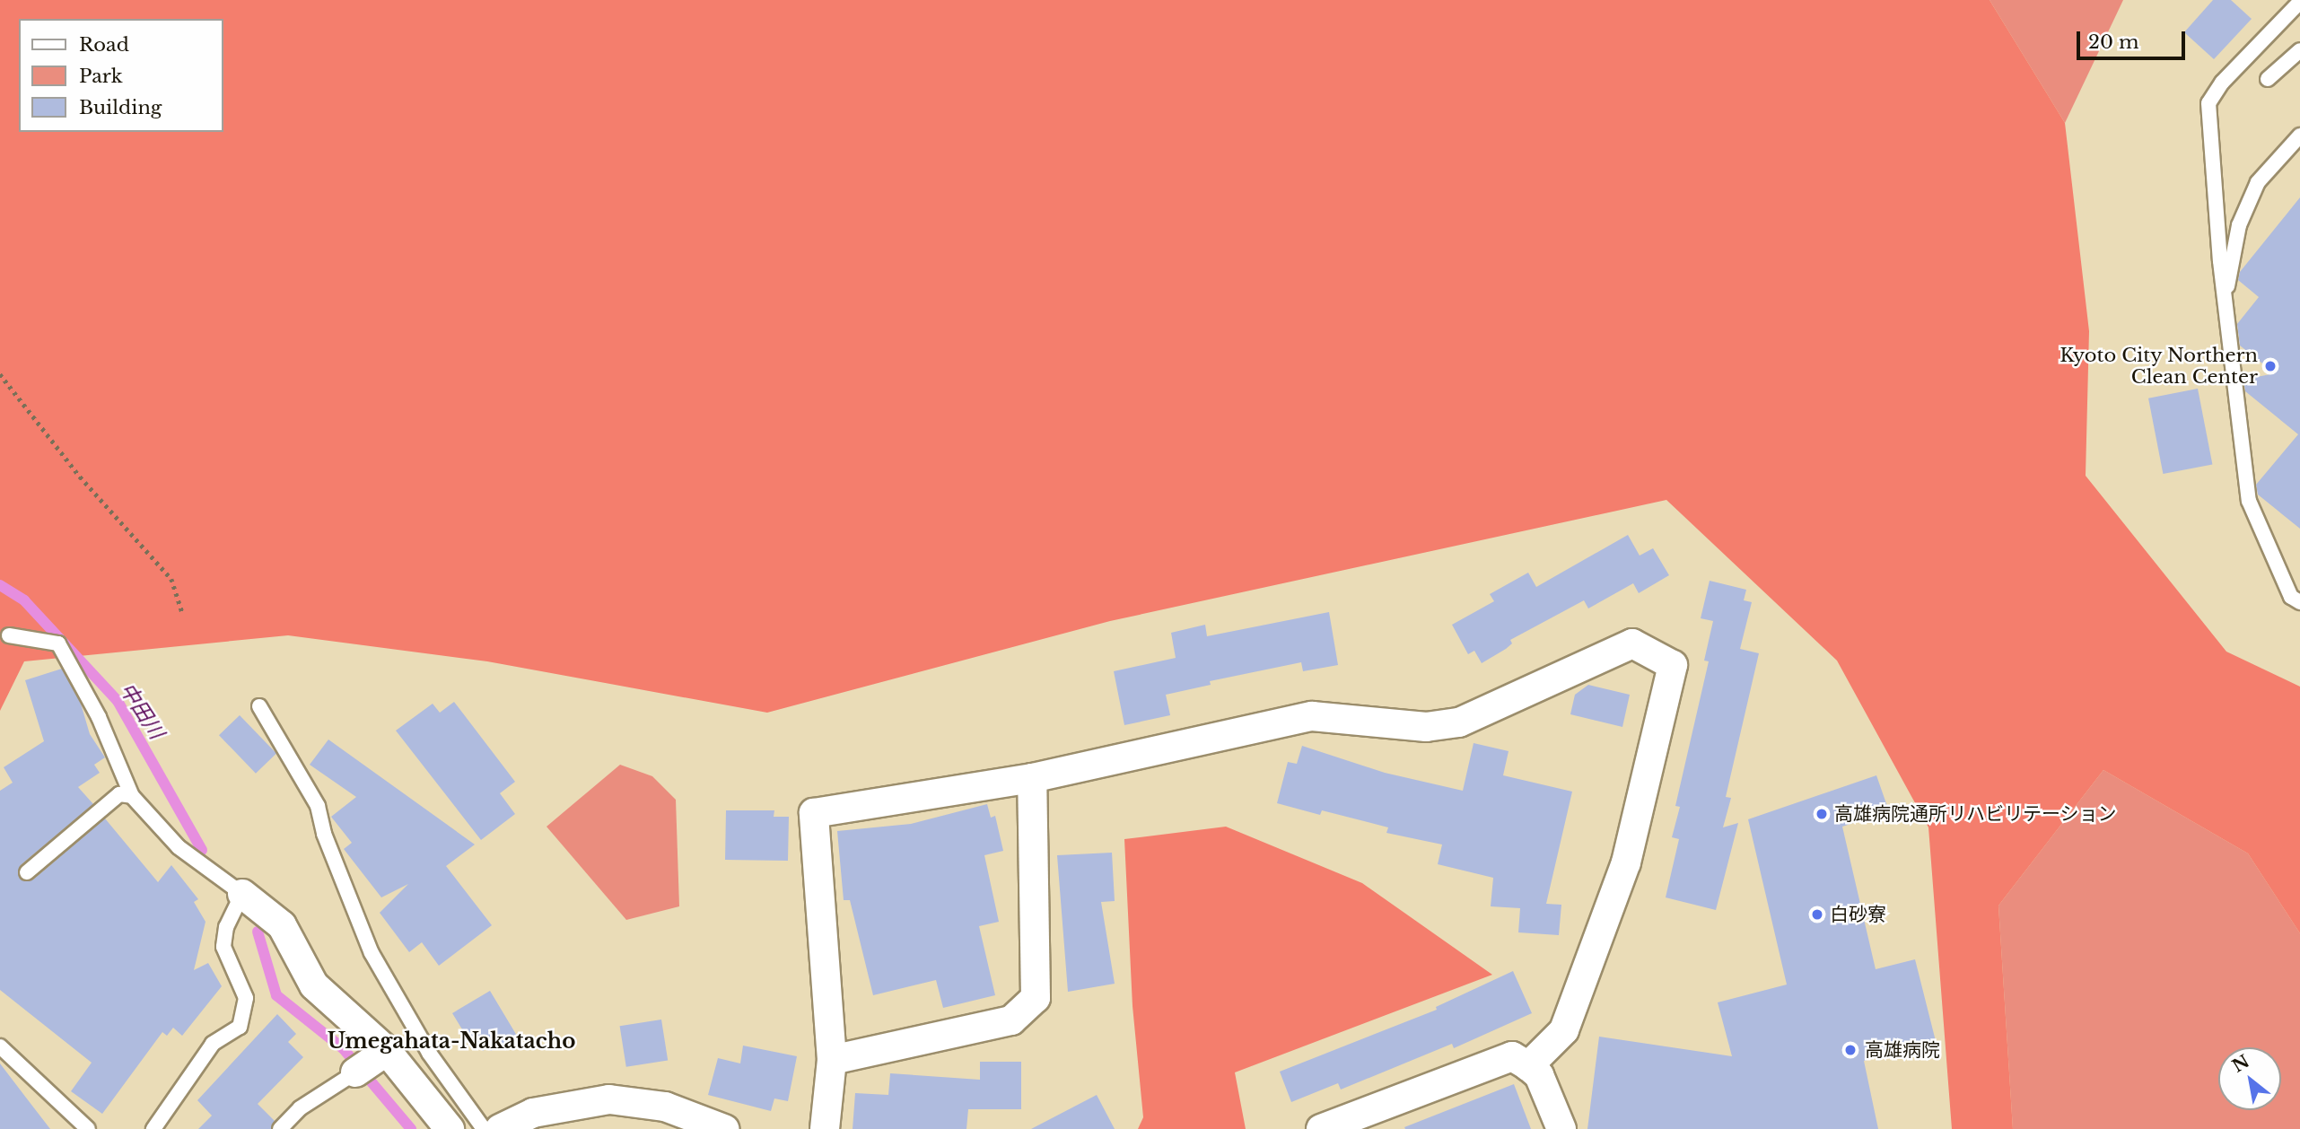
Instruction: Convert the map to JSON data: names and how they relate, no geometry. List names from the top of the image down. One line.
{"districts":["Umegahata-Nakatacho"],"water":["中田川"],"places":["Kyoto City Northern Clean Center","高雄病院通所リハビリテーション","白砂寮","高雄病院"],"legend":["Road","Park","Building"],"scale_bar":"20 m","north":"top left"}
